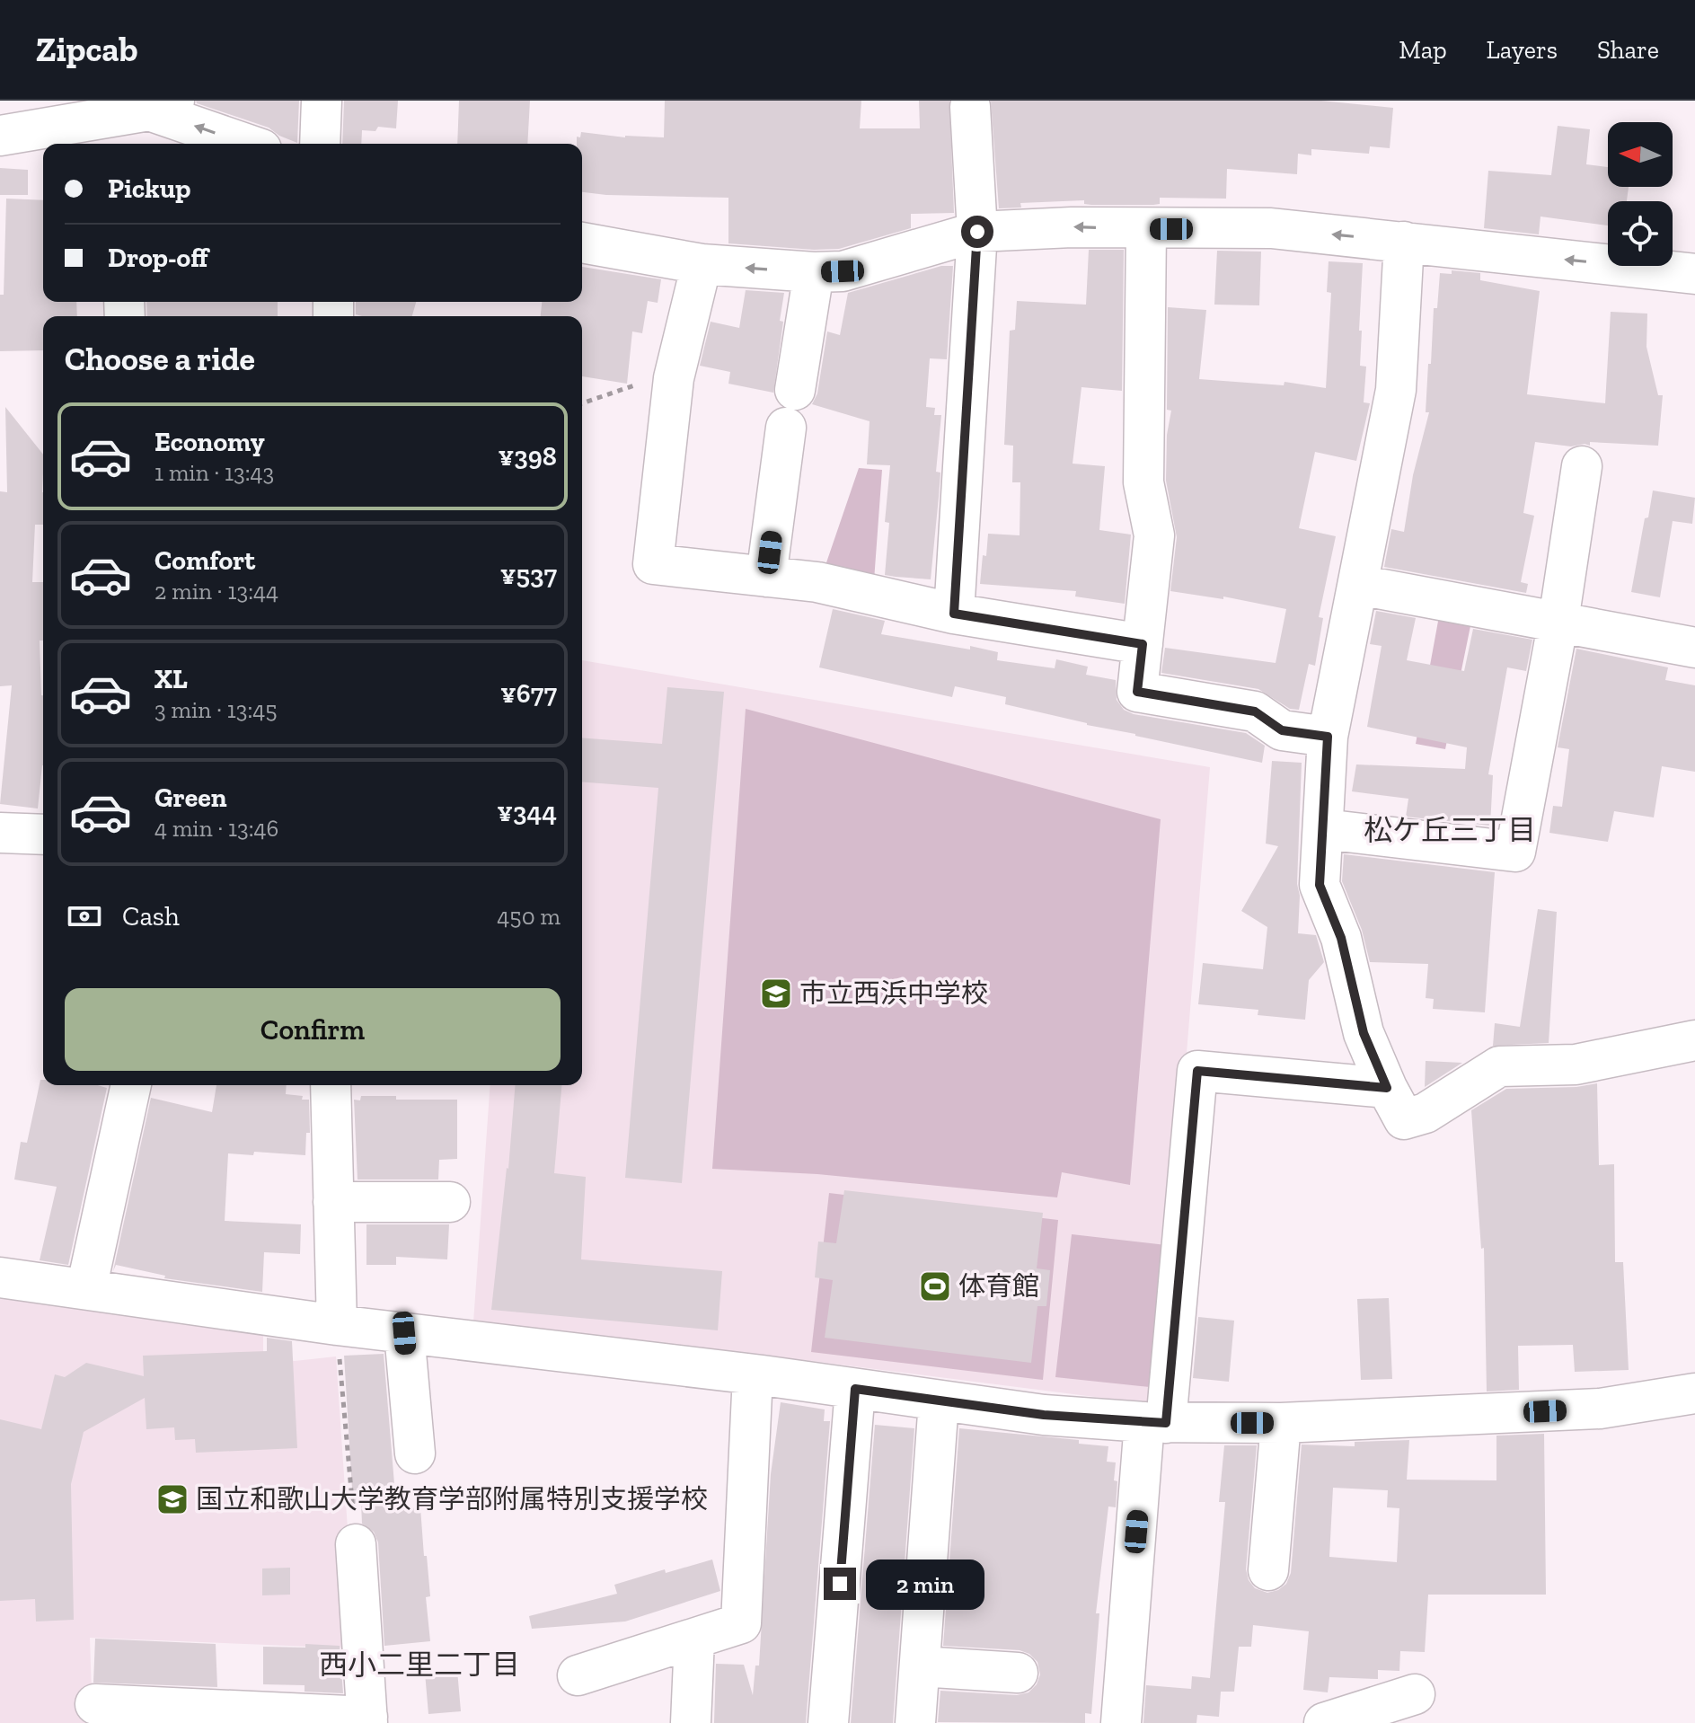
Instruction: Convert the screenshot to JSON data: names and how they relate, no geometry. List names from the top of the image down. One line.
{"districts":["松ケ丘三丁目","西小二里二丁目"],"places":{"school or university":["市立西浜中学校","国立和歌山大学教育学部附属特別支援学校"],"sports":["体育館"]},"north":"left","page":{"header":"Zipcab","nav":["Map","Layers","Share"],"banner":["Pickup","Drop-off"],"heading":"Choose a ride","list":[{"name":"Economy","note":"1 min · 13:43","value":"¥398"},{"name":"Comfort","note":"2 min · 13:44","value":"¥537"},{"name":"XL","note":"3 min · 13:45","value":"¥677"},{"name":"Green","note":"4 min · 13:46","value":"¥344"}],"pay":["Cash","450 m"],"buttons":"Confirm","bubble":"2 min"}}
